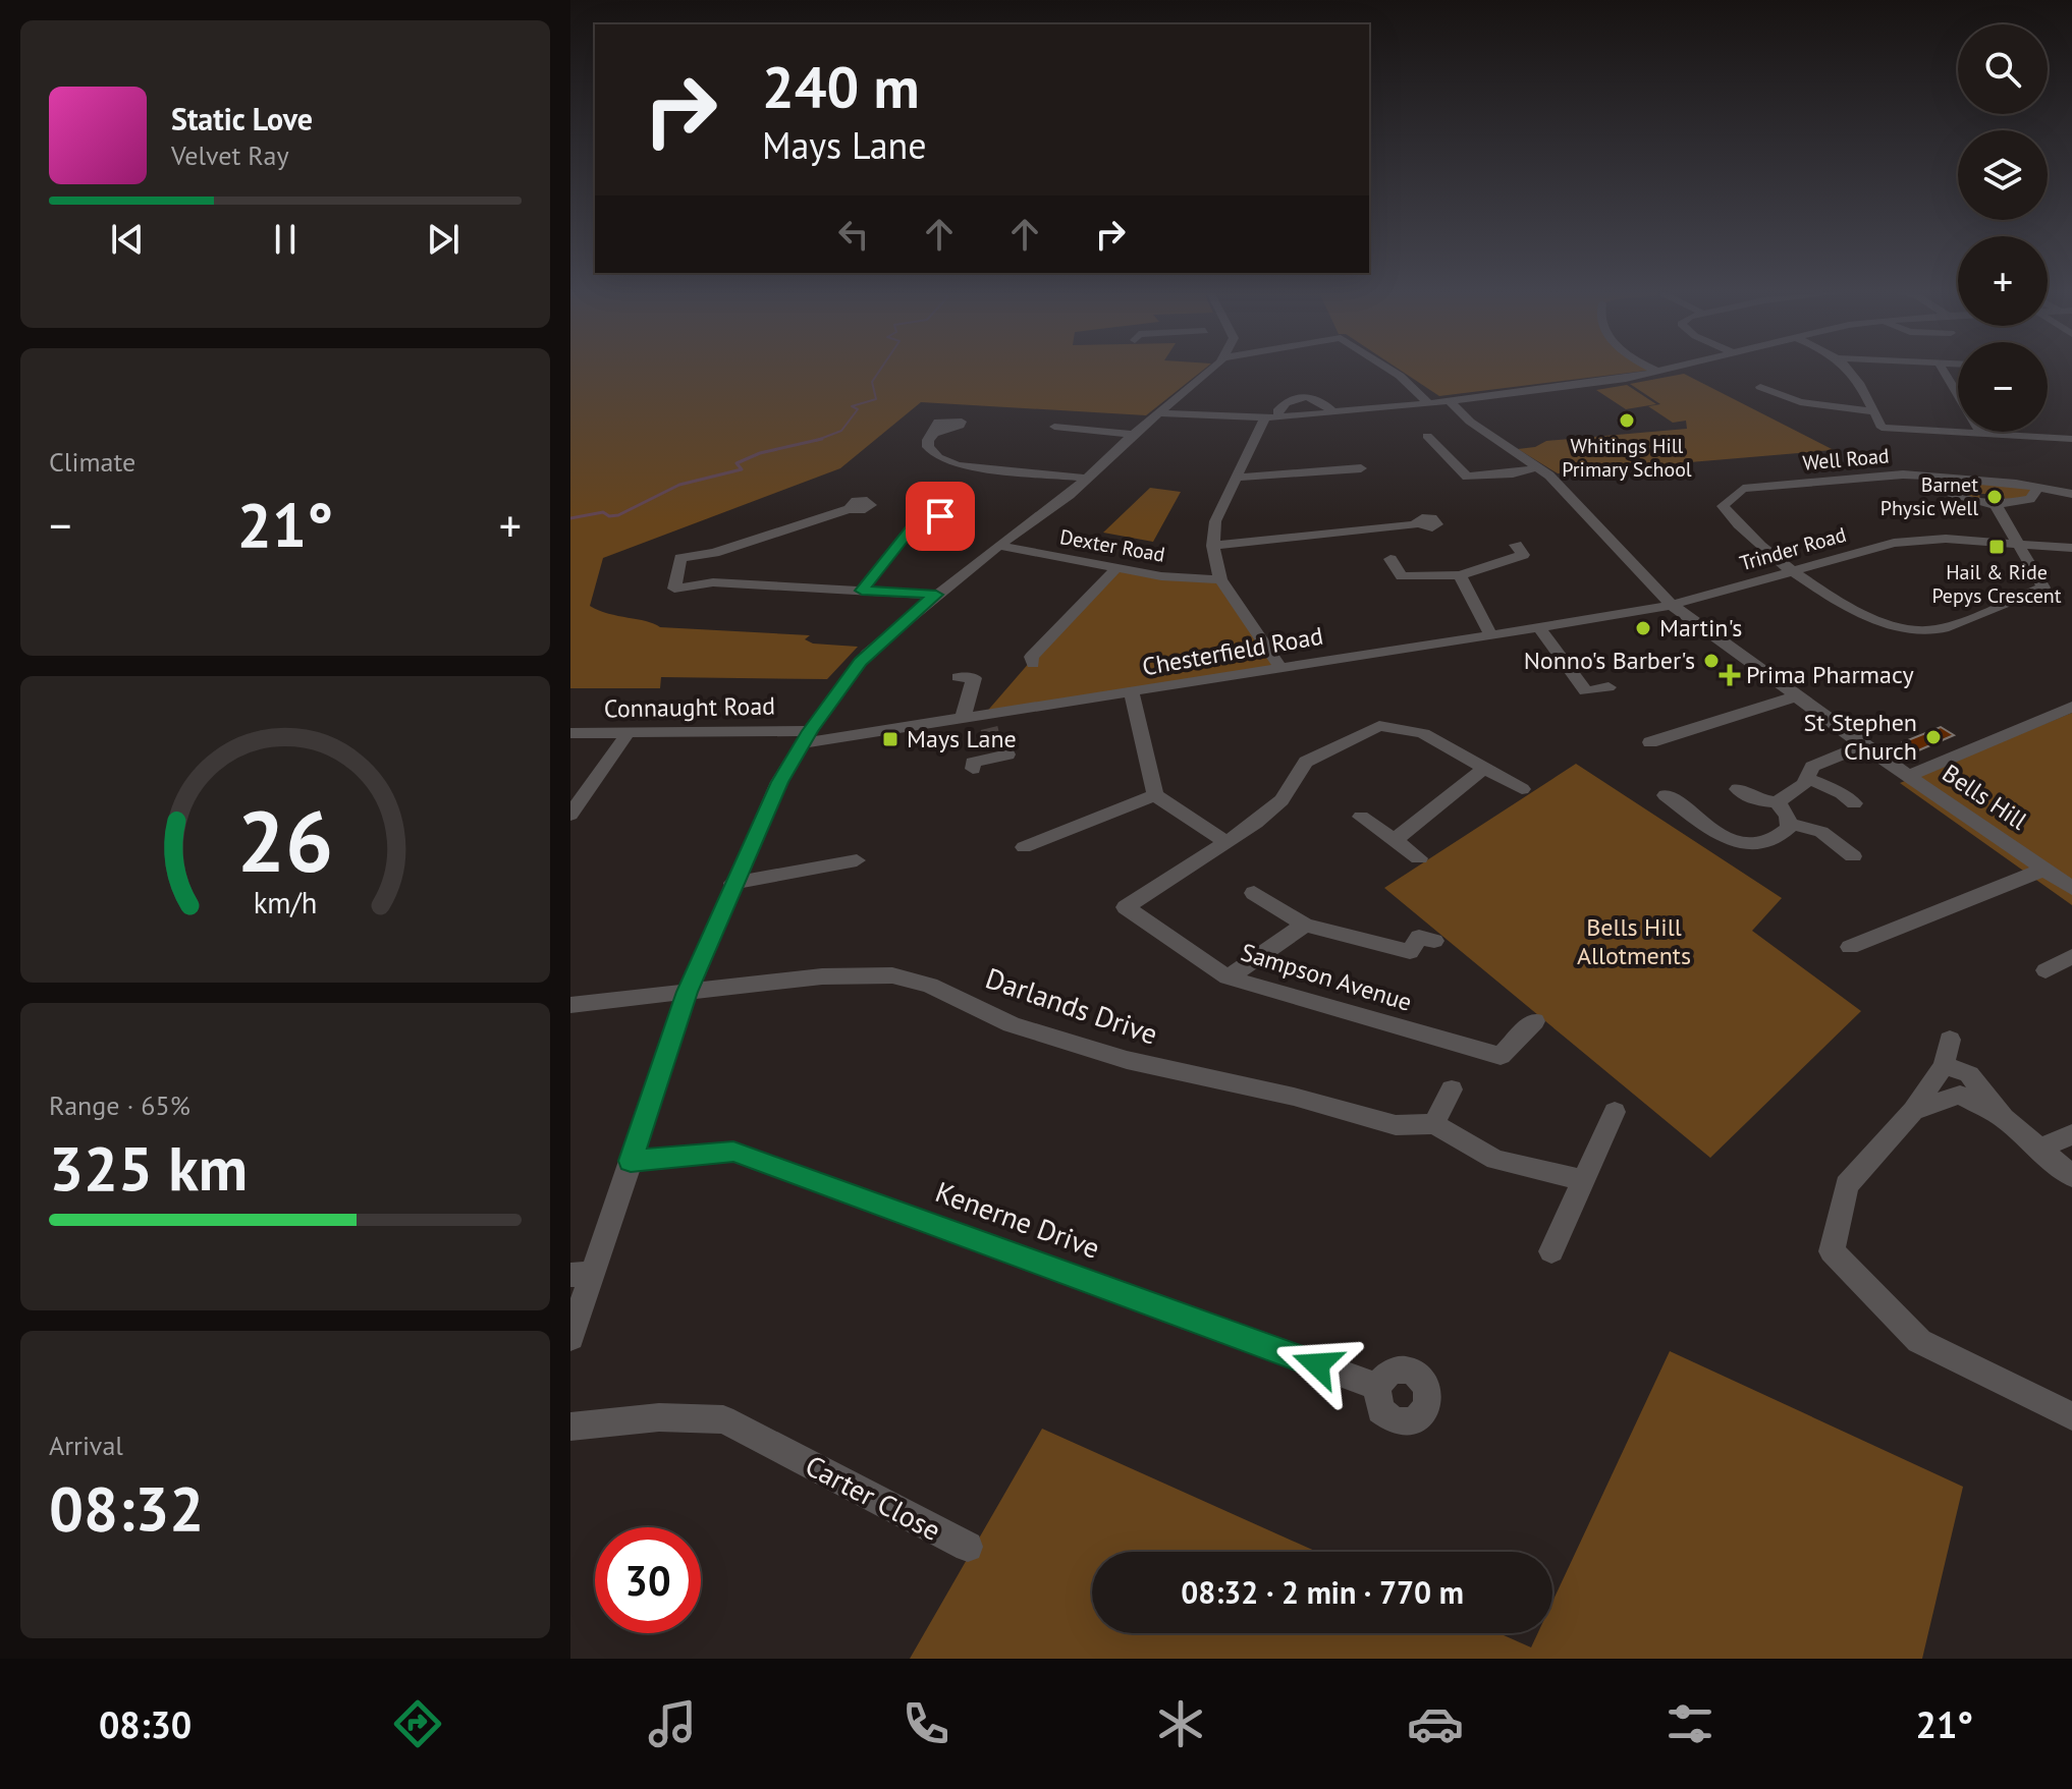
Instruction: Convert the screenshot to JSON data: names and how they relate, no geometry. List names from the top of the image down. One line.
{"streets":{"street":["Well Road","Dexter Road","Trinder Road","Chesterfield Road","Connaught Road","Bells Hill","Sampson Avenue","Darlands Drive","Kenerne Drive","Carter Close"]},"crossings":[["Well Road","Trinder Road"],["Trinder Road","Chesterfield Road"],["Trinder Road","Bells Hill"],["Chesterfield Road","Connaught Road"],["Chesterfield Road","Bells Hill"]],"parks":["Bells Hill Allotments"],"places":{"other":["Whitings Hill Primary School","Barnet Physic Well","Martin's","Nonno's Barber's","St Stephen Church"],"transit":["Hail & Ride Pepys Crescent","Mays Lane"],"health":["Prima Pharmacy"]},"page":{"map_buttons":["+","−"],"turn":["240 m","Mays Lane"],"song":["Static Love","Velvet Ray"],"tile":["Climate",["Range · 65%","325 km"],["Arrival","08:32"]],"heat":["−","21°","+"],"limit":"30","trip":"08:32 · 2 min · 770 m","tabs":["08:30","21°"],"gauge":["26","km/h"]}}
